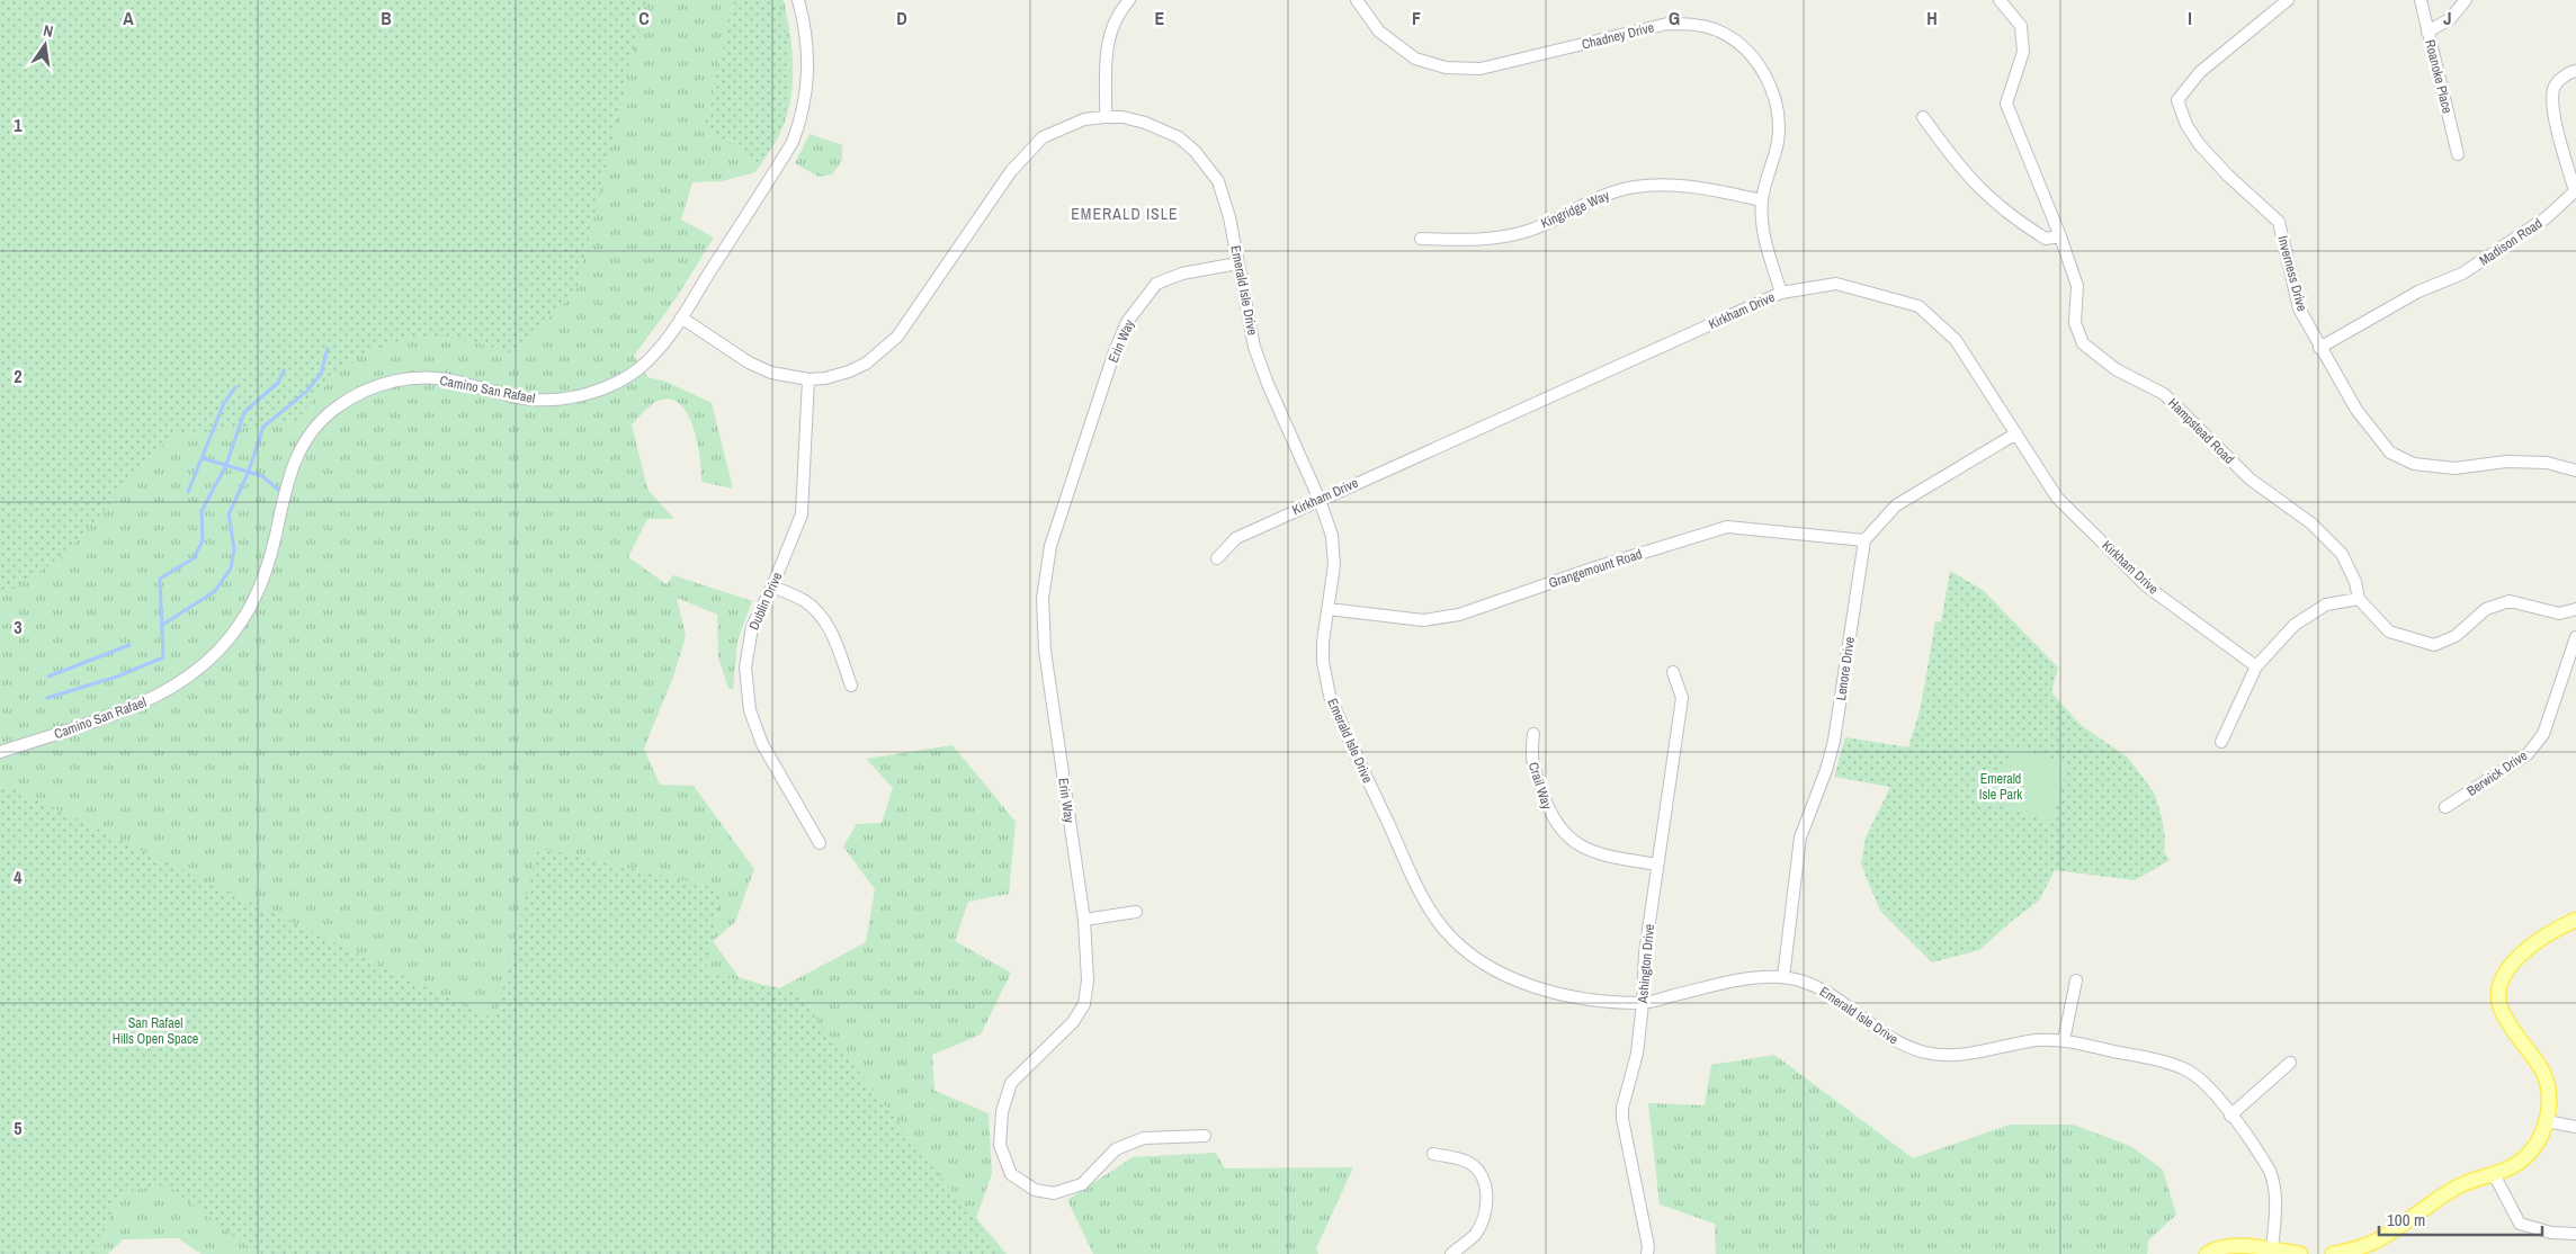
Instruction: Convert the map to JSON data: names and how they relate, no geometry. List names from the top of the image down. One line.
{"streets":{"street":["Chadney Drive","Roanoke Place","Kingridge Way","Madison Road","Inverness Drive","Emerald Isle Drive","Kirkham Drive","Erin Way","Camino San Rafael","Hampstead Road","Grangemount Road","Dublin Drive","Lenore Drive","Berwick Drive","Crail Way","Ashington Drive"]},"crossings":[["Chadney Drive","Kingridge Way"],["Chadney Drive","Kirkham Drive"],["Madison Road","Inverness Drive"],["Emerald Isle Drive","Kirkham Drive"],["Emerald Isle Drive","Erin Way"],["Emerald Isle Drive","Camino San Rafael"],["Emerald Isle Drive","Grangemount Road"],["Emerald Isle Drive","Dublin Drive"],["Emerald Isle Drive","Lenore Drive"],["Emerald Isle Drive","Ashington Drive"],["Grangemount Road","Lenore Drive"],["Crail Way","Ashington Drive"]],"districts":["EMERALD ISLE"],"parks":["Emerald Isle Park","San Rafael Hills Open Space"],"scale_bar":"100 m","north":"top","grid":{"columns":["A","B","C","D","E","F","G","H","I","J"],"rows":["1","2","3","4","5"]}}
